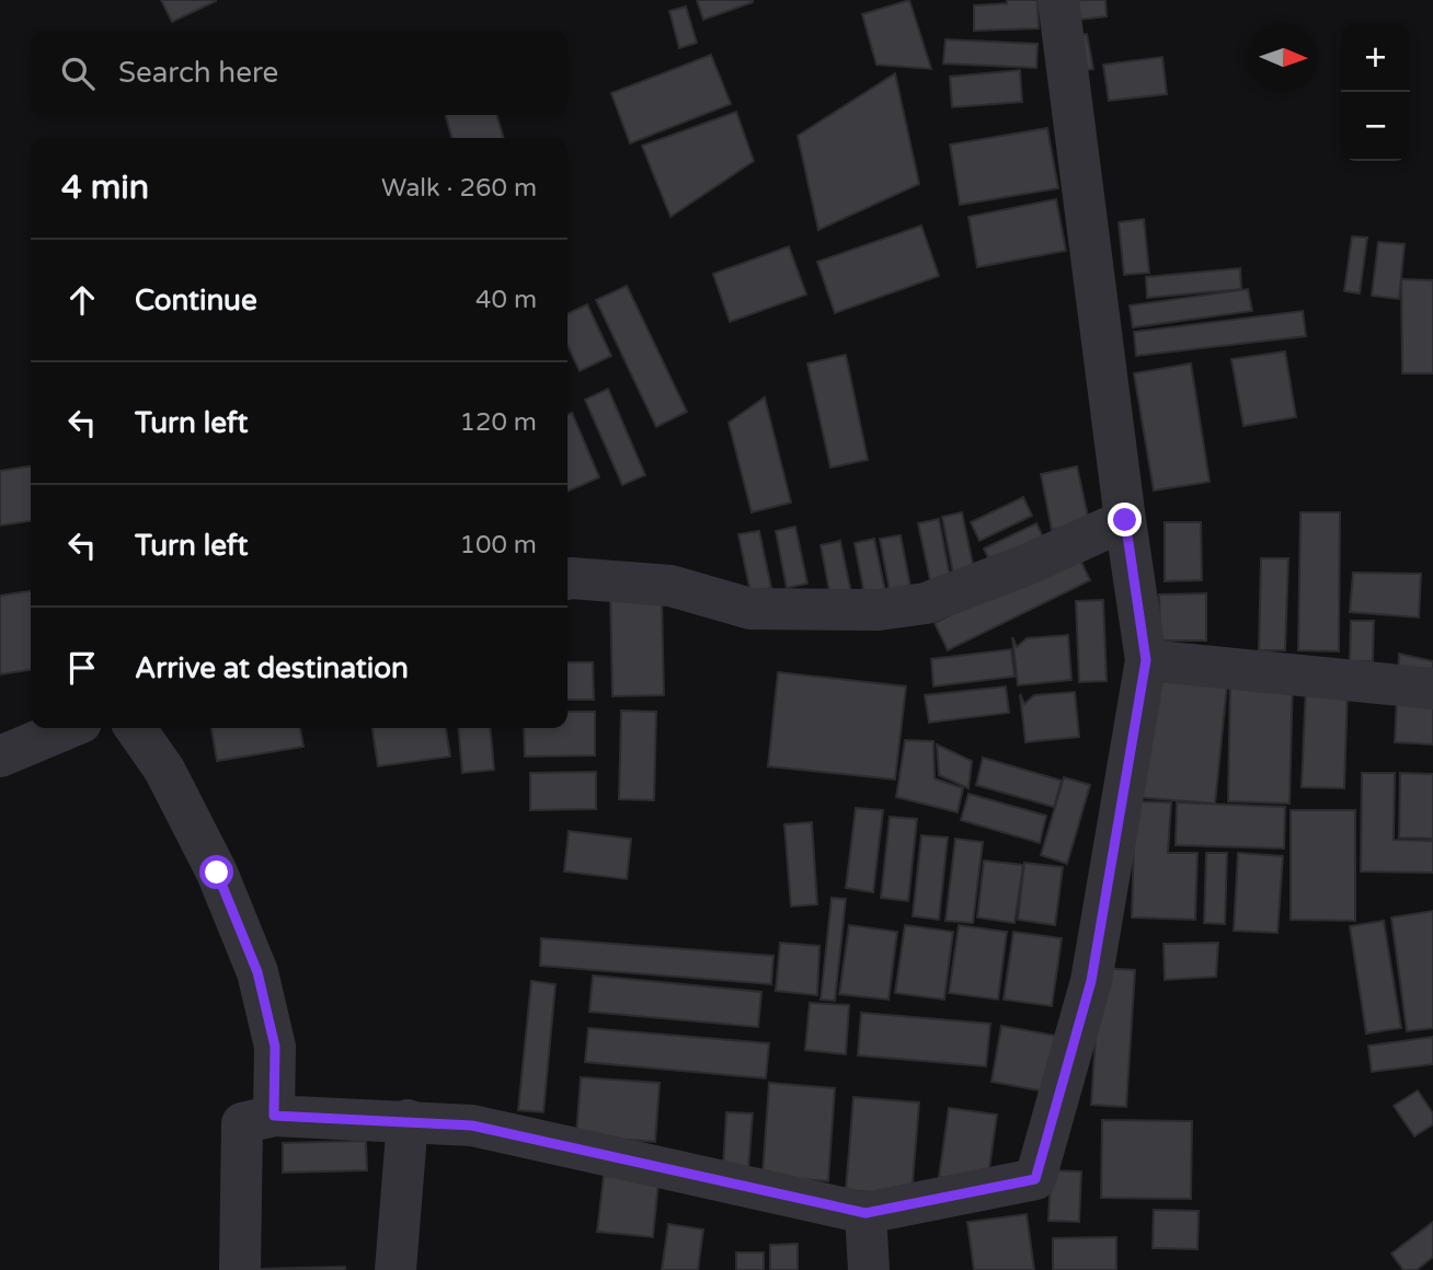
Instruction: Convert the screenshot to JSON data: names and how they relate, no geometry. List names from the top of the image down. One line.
{"north":"right","page":{"map_buttons":["+","−"],"search":"Search here","heading":["4 min","Walk · 260 m"],"list":[["Continue","40 m"],["Turn left","120 m"],["Turn left","100 m"],"Arrive at destination"]}}
